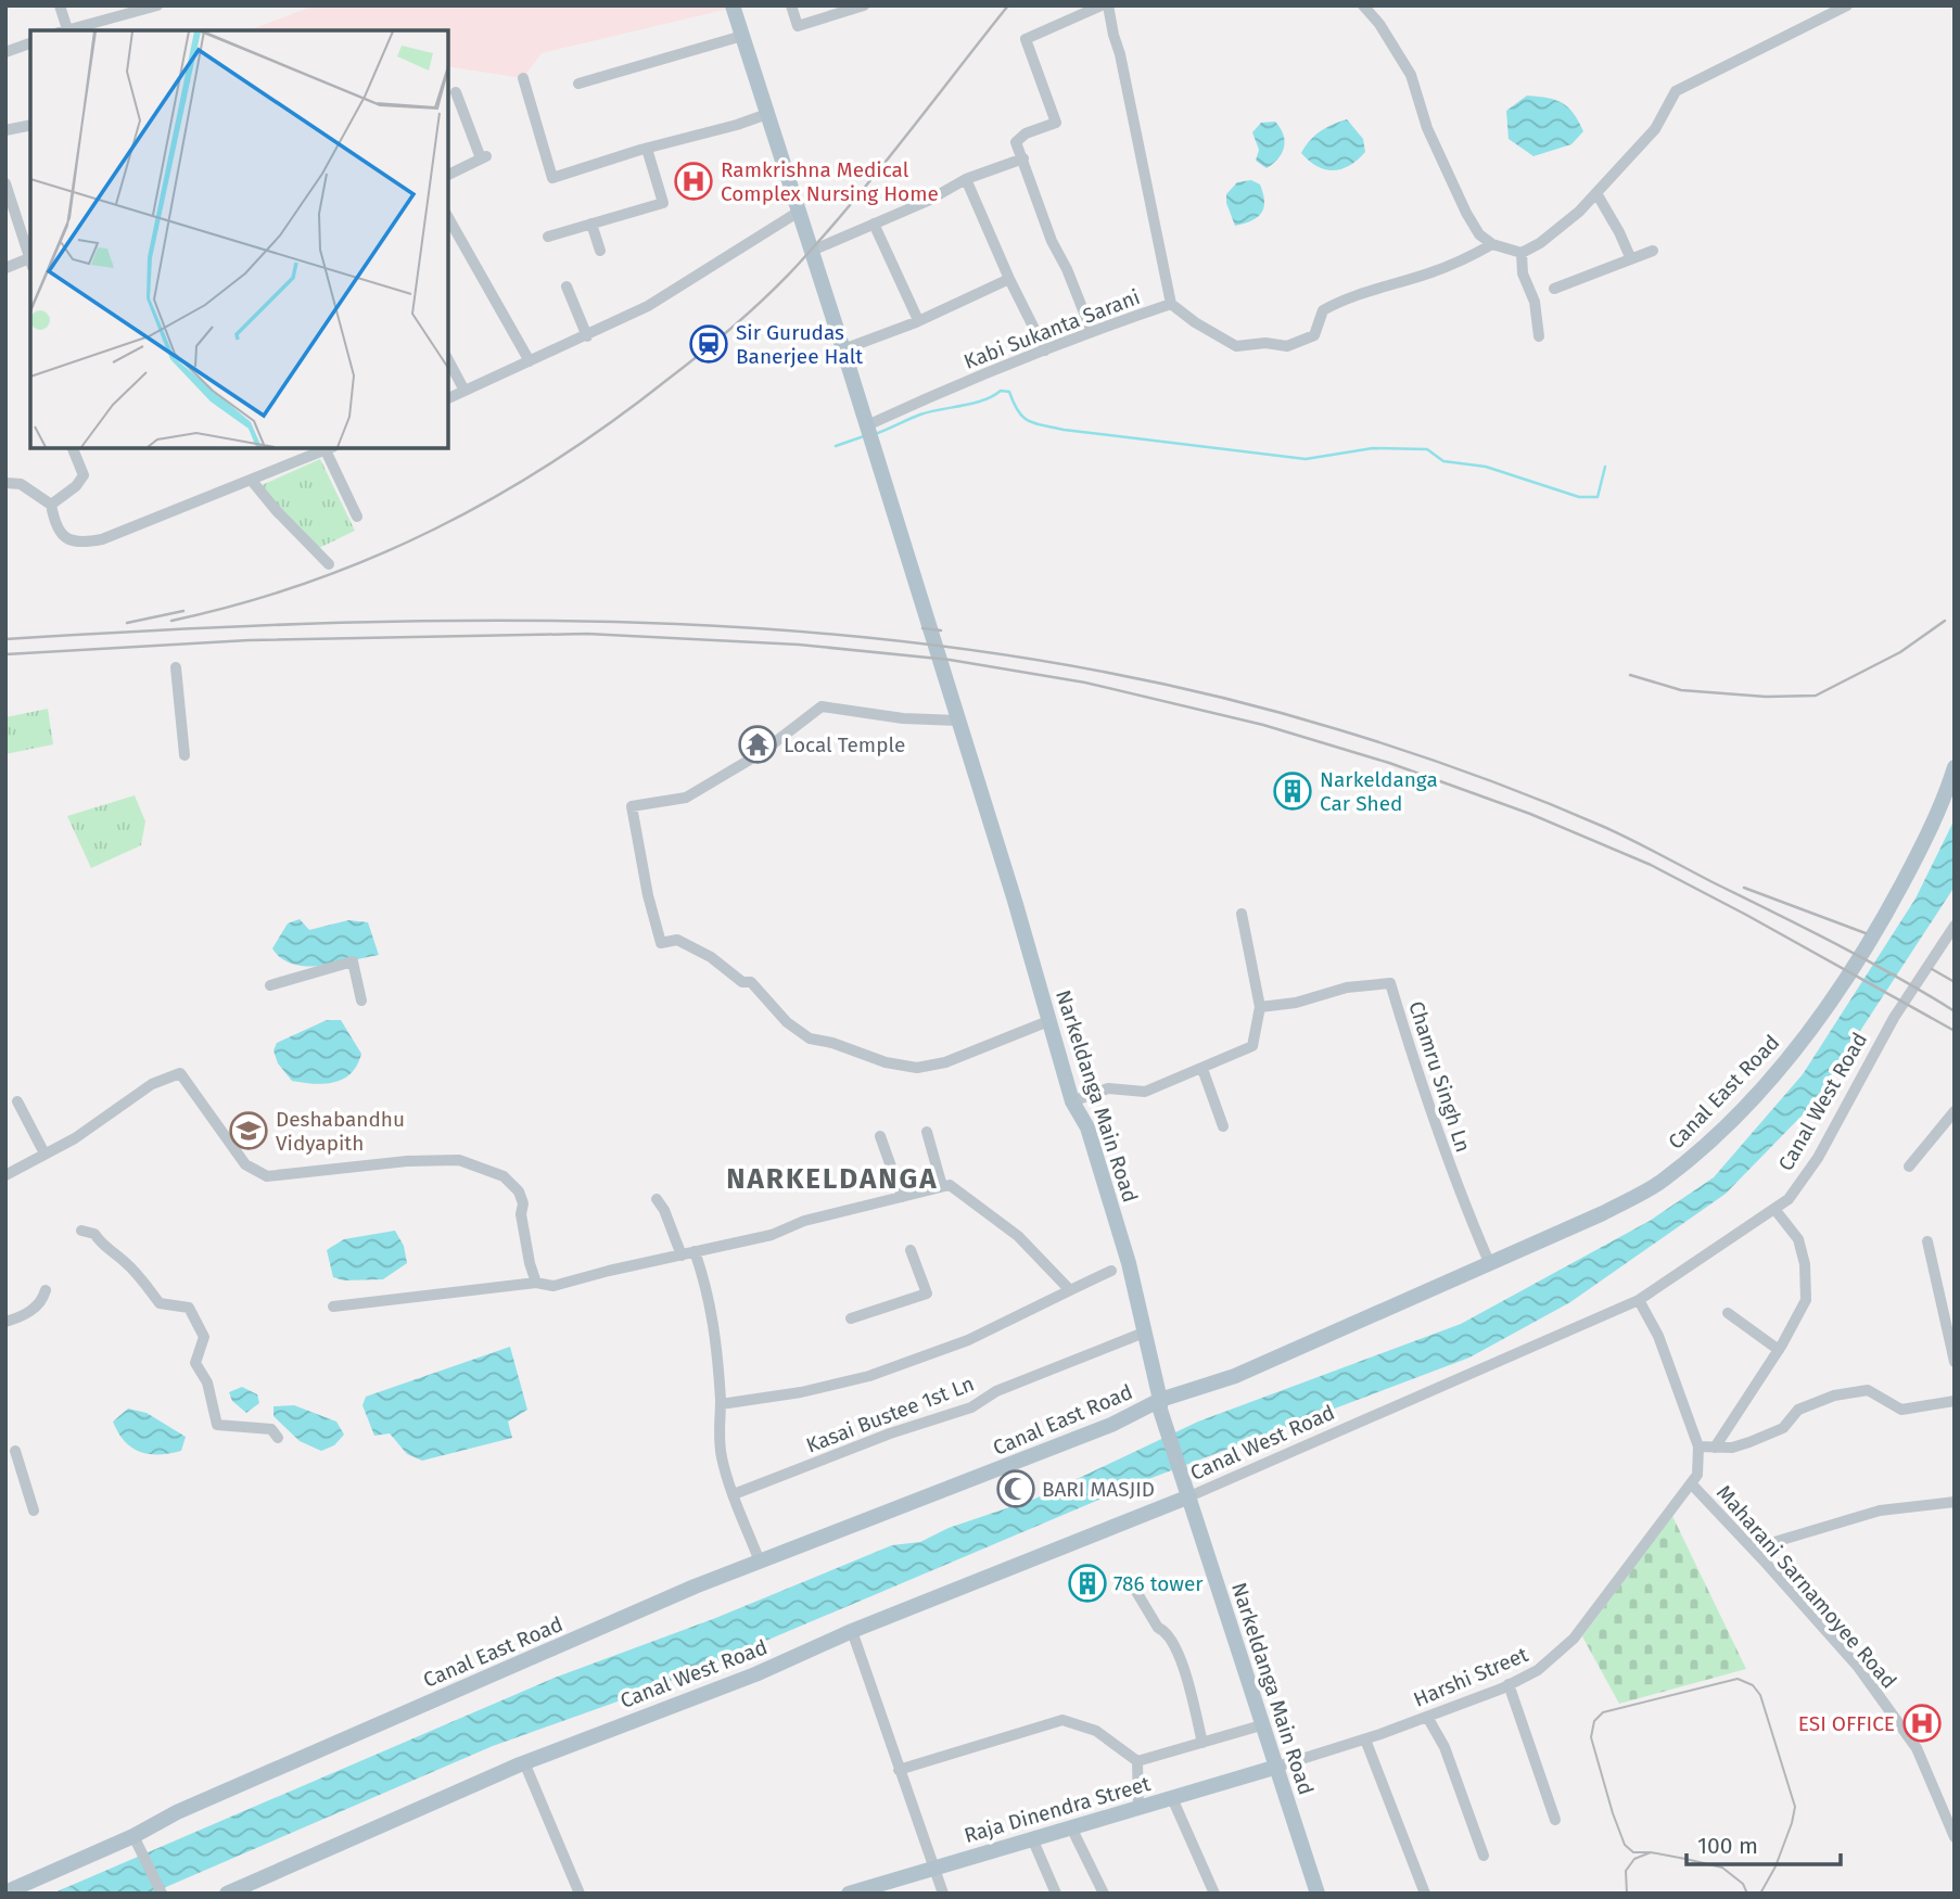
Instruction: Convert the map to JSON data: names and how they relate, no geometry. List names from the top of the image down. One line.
{"streets":{"main road":["Canal East Road","Narkeldanga Main Road","Canal West Road","Raja Dinendra Street"],"street":["Kabi Sukanta Sarani","Chamru Singh Ln","Kasai Bustee 1st Ln","Maharani Sarnamoyee Road","Harshi Street"]},"crossings":[["Kabi Sukanta Sarani","Narkeldanga Main Road"],["Chamru Singh Ln","Canal East Road"],["Canal East Road","Narkeldanga Main Road"],["Narkeldanga Main Road","Canal West Road"],["Narkeldanga Main Road","Kasai Bustee 1st Ln"],["Narkeldanga Main Road","Harshi Street"],["Narkeldanga Main Road","Raja Dinendra Street"],["Maharani Sarnamoyee Road","Harshi Street"],["Harshi Street","Raja Dinendra Street"]],"districts":["NARKELDANGA"],"places":{"hospital":["Ramkrishna Medical Complex Nursing Home","ESI OFFICE"],"station":["Sir Gurudas Banerjee Halt"],"temple":["Local Temple"],"building":["Narkeldanga Car Shed","786 tower"],"school or university":["Deshabandhu Vidyapith"],"mosque":["BARI MASJID"]},"scale_bar":"100 m"}
